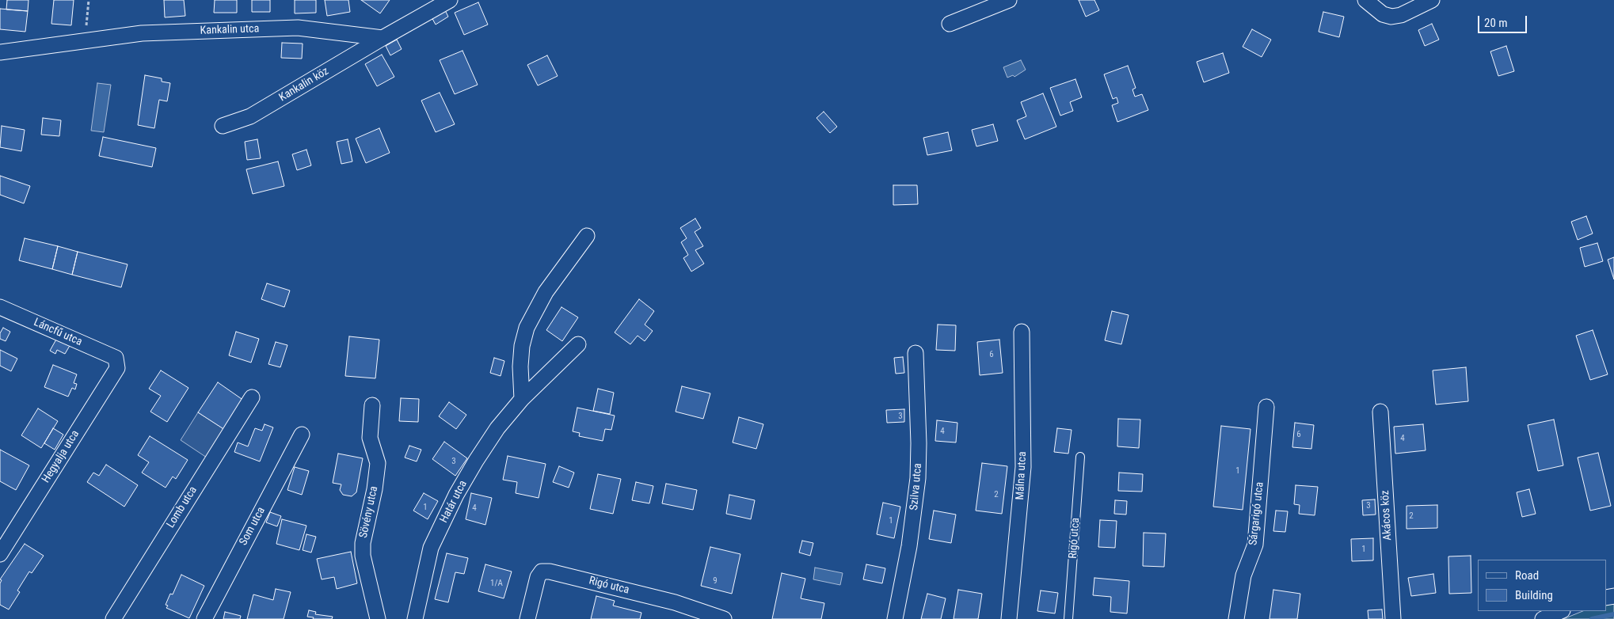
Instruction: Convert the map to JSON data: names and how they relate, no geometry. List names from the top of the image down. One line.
{"streets":{"street":["Kankalin utca","Kankalin köz","Láncfű utca","Hegyalja utca","Málna utca","Szilva utca","Határ utca","Lomb utca","Sövény utca","Sárgarigó utca","Akácos köz","Som utca","Rigó utca"]},"crossings":[["Kankalin utca","Kankalin köz"],["Láncfű utca","Hegyalja utca"]],"house_numbers":["6","3","4","6","4","3","1","2","3","1","4","2","1","1","9","1/A"],"legend":["Road","Building"],"scale_bar":"20 m"}
